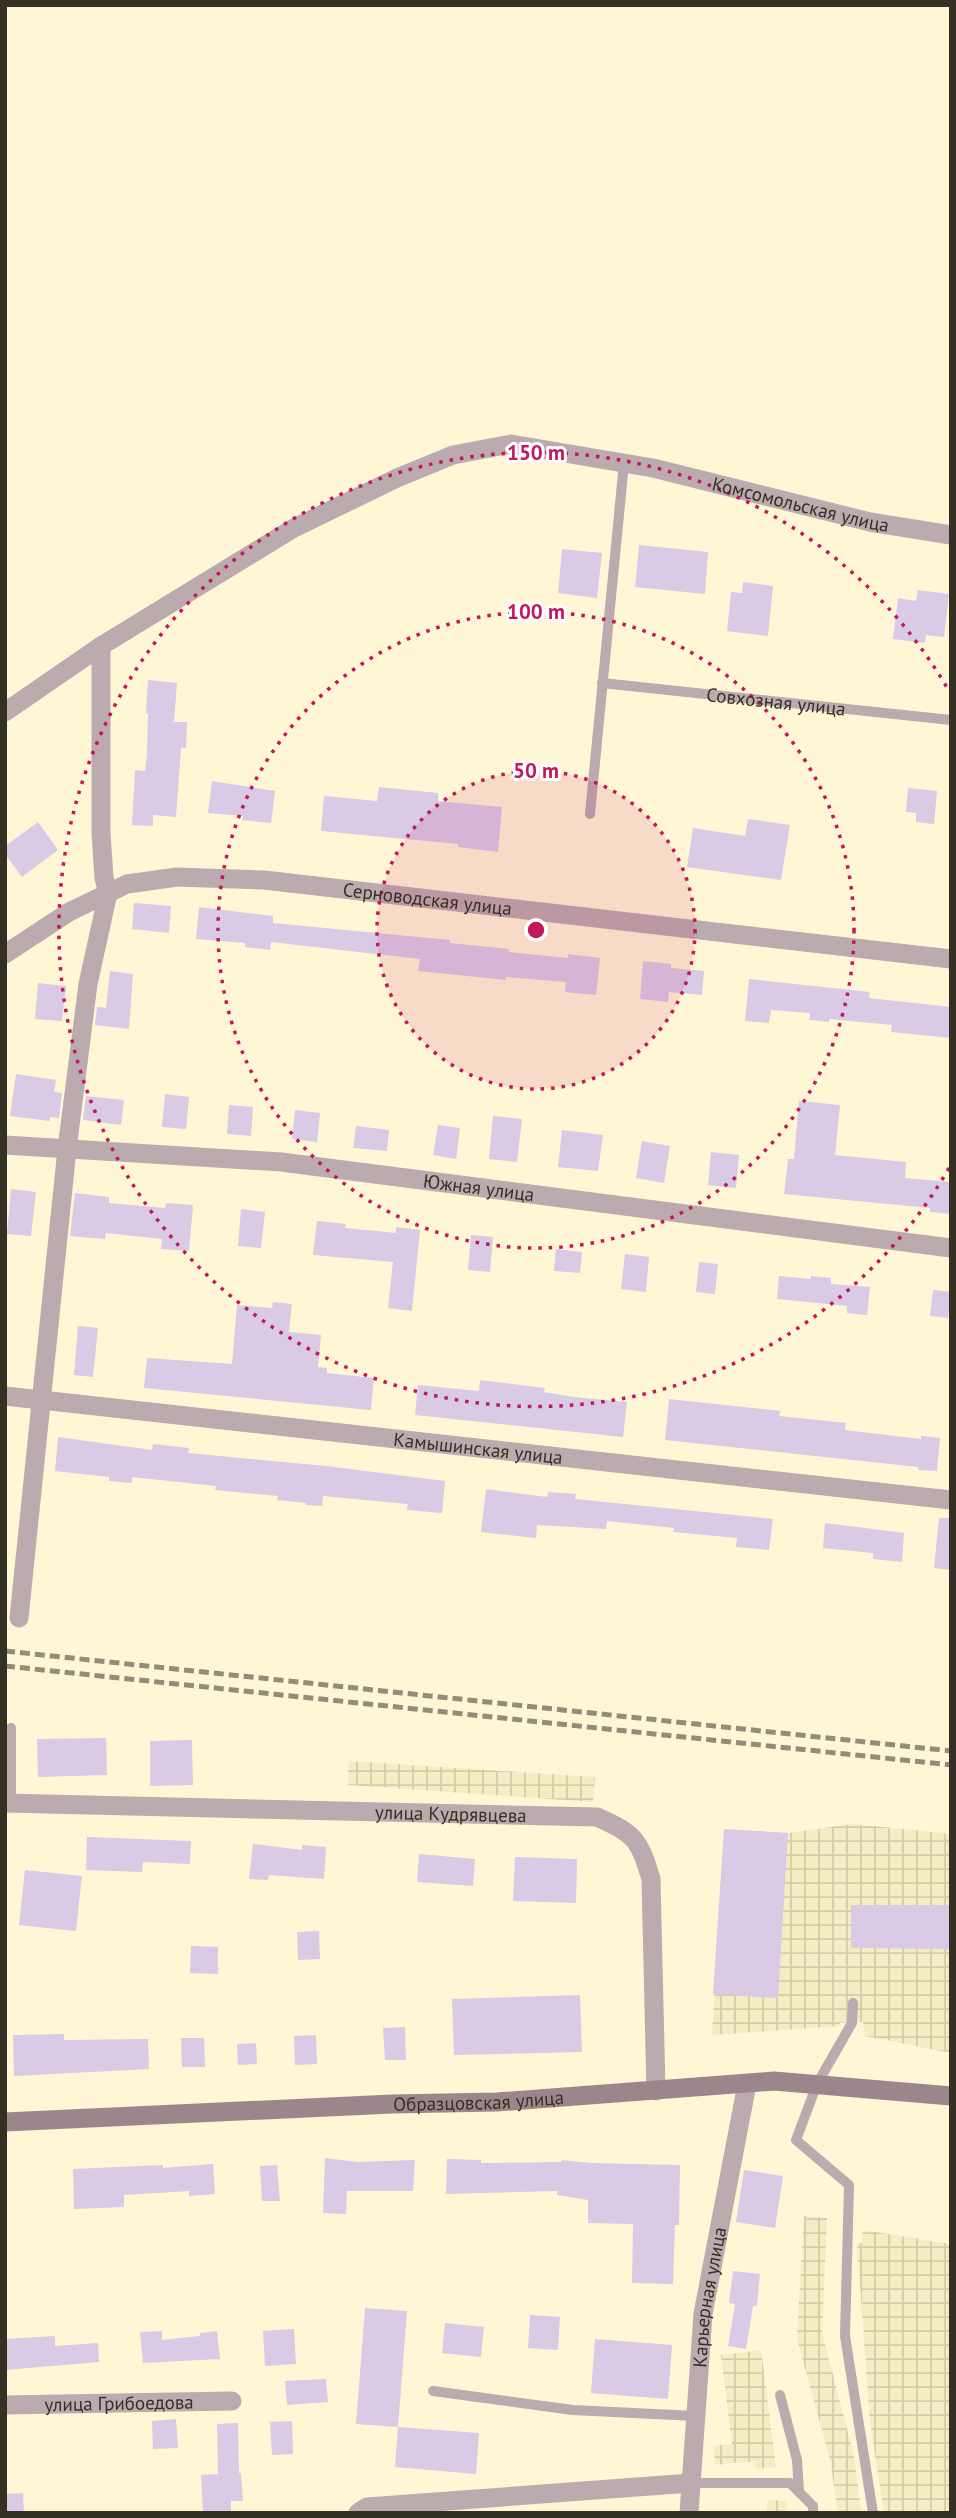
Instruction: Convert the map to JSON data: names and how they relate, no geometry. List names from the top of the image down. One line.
{"streets":{"main road":["Образцовская улица"],"street":["Комсомольская улица","Серноводская улица","Южная улица","Камышинская улица","улица Кудрявцева","Карьерная улица","улица Грибоедова"],"lane":["Совхозная улица"]},"crossings":[["улица Кудрявцева","Образцовская улица"],["Образцовская улица","Карьерная улица"]],"rings":["150 m","100 m","50 m"]}
